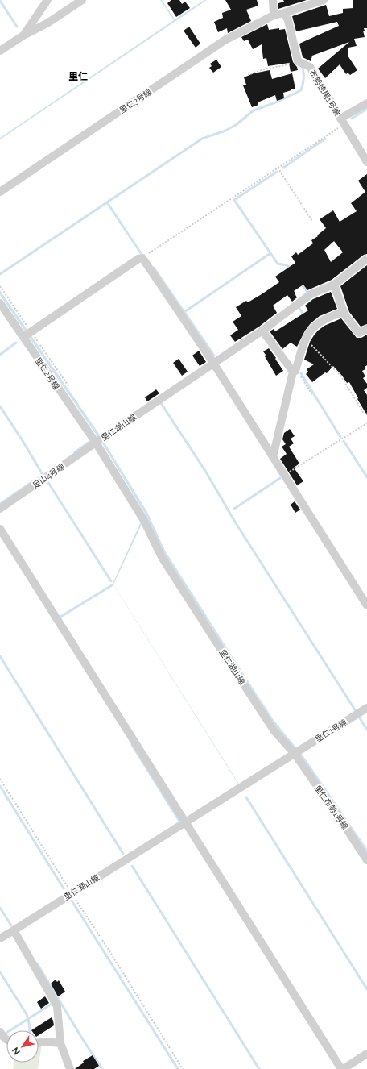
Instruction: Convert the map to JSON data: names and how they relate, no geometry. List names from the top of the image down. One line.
{"streets":{"street":["布勢徳尾1号線","里仁3号線","里仁2号線","里仁湖山線","足山4号線","里仁1号線","里仁布勢1号線"]},"crossings":[["里仁2号線","里仁湖山線"],["里仁2号線","足山4号線"],["里仁湖山線","足山4号線"],["里仁湖山線","里仁1号線"],["里仁湖山線","里仁布勢1号線"],["里仁1号線","里仁布勢1号線"]],"districts":["里仁"],"north":"bottom left"}
